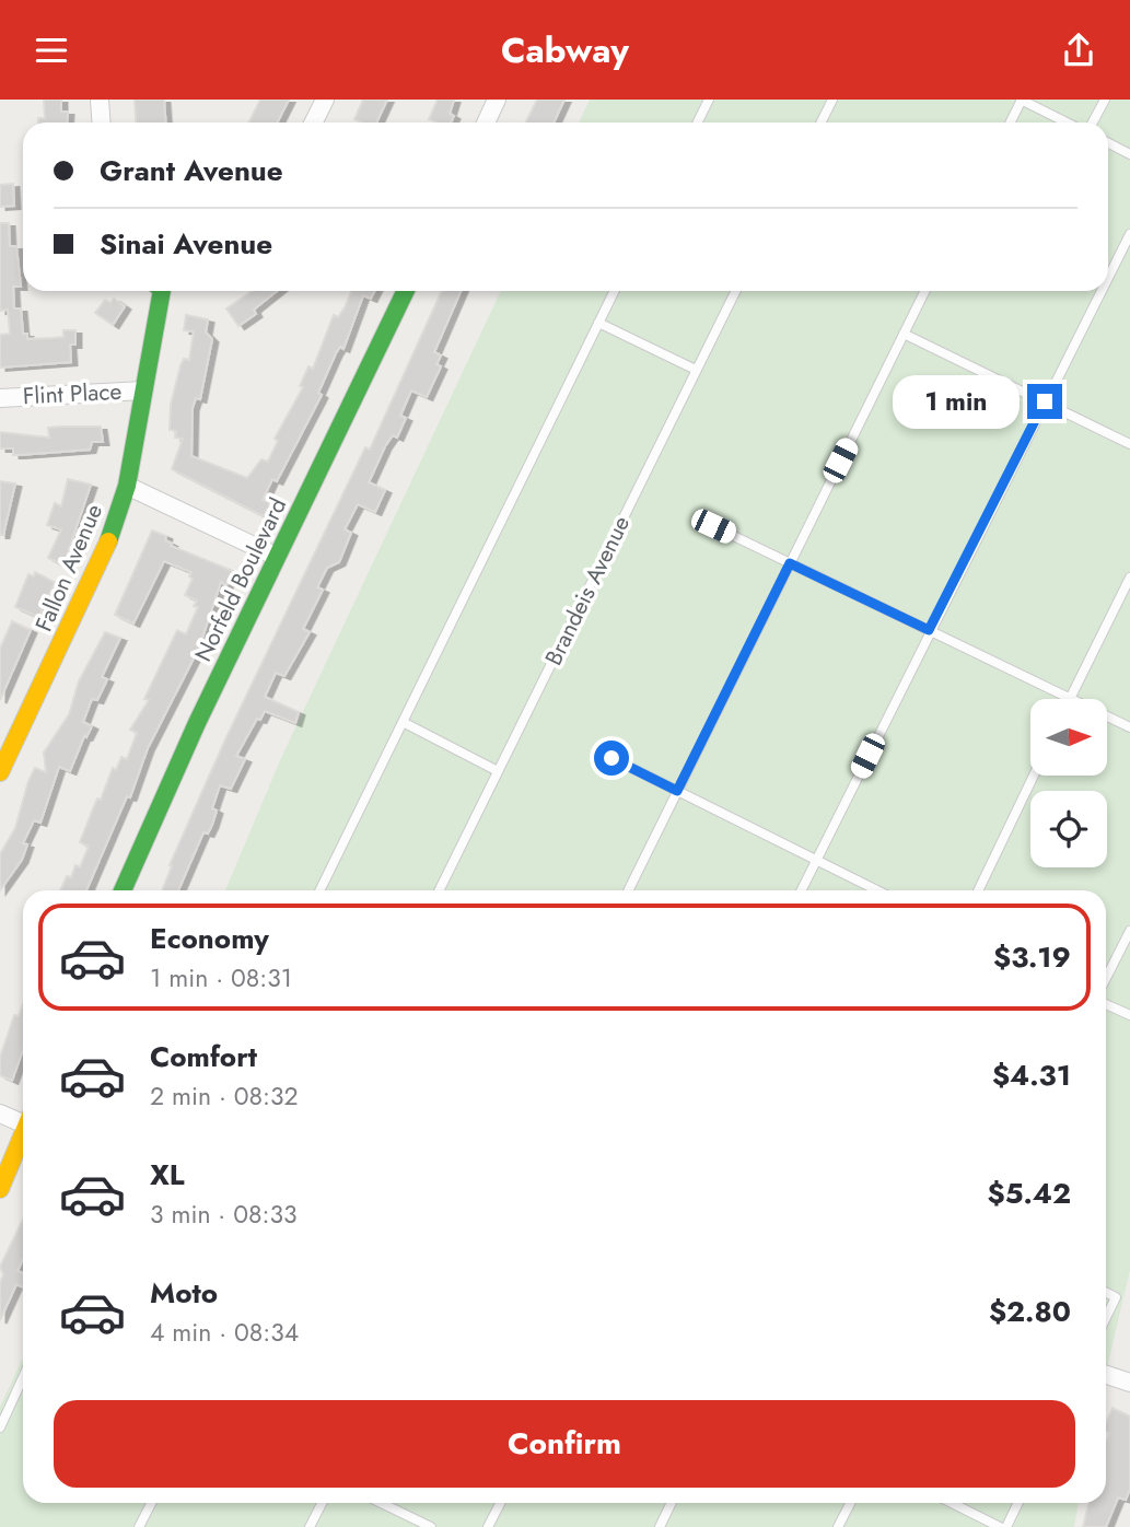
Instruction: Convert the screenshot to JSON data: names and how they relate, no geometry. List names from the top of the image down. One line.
{"streets":{"street":["Flint Place","Fallon Avenue","Norfeld Boulevard"],"lane":["Brandeis Avenue"]},"crossings":[["Flint Place","Fallon Avenue"]],"north":"right","page":{"header":"Cabway","banner":["Grant Avenue","Sinai Avenue"],"bubble":"1 min","list":[{"name":"Economy","note":"1 min · 08:31","value":"$3.19"},{"name":"Comfort","note":"2 min · 08:32","value":"$4.31"},{"name":"XL","note":"3 min · 08:33","value":"$5.42"},{"name":"Moto","note":"4 min · 08:34","value":"$2.80"}],"buttons":"Confirm"}}
